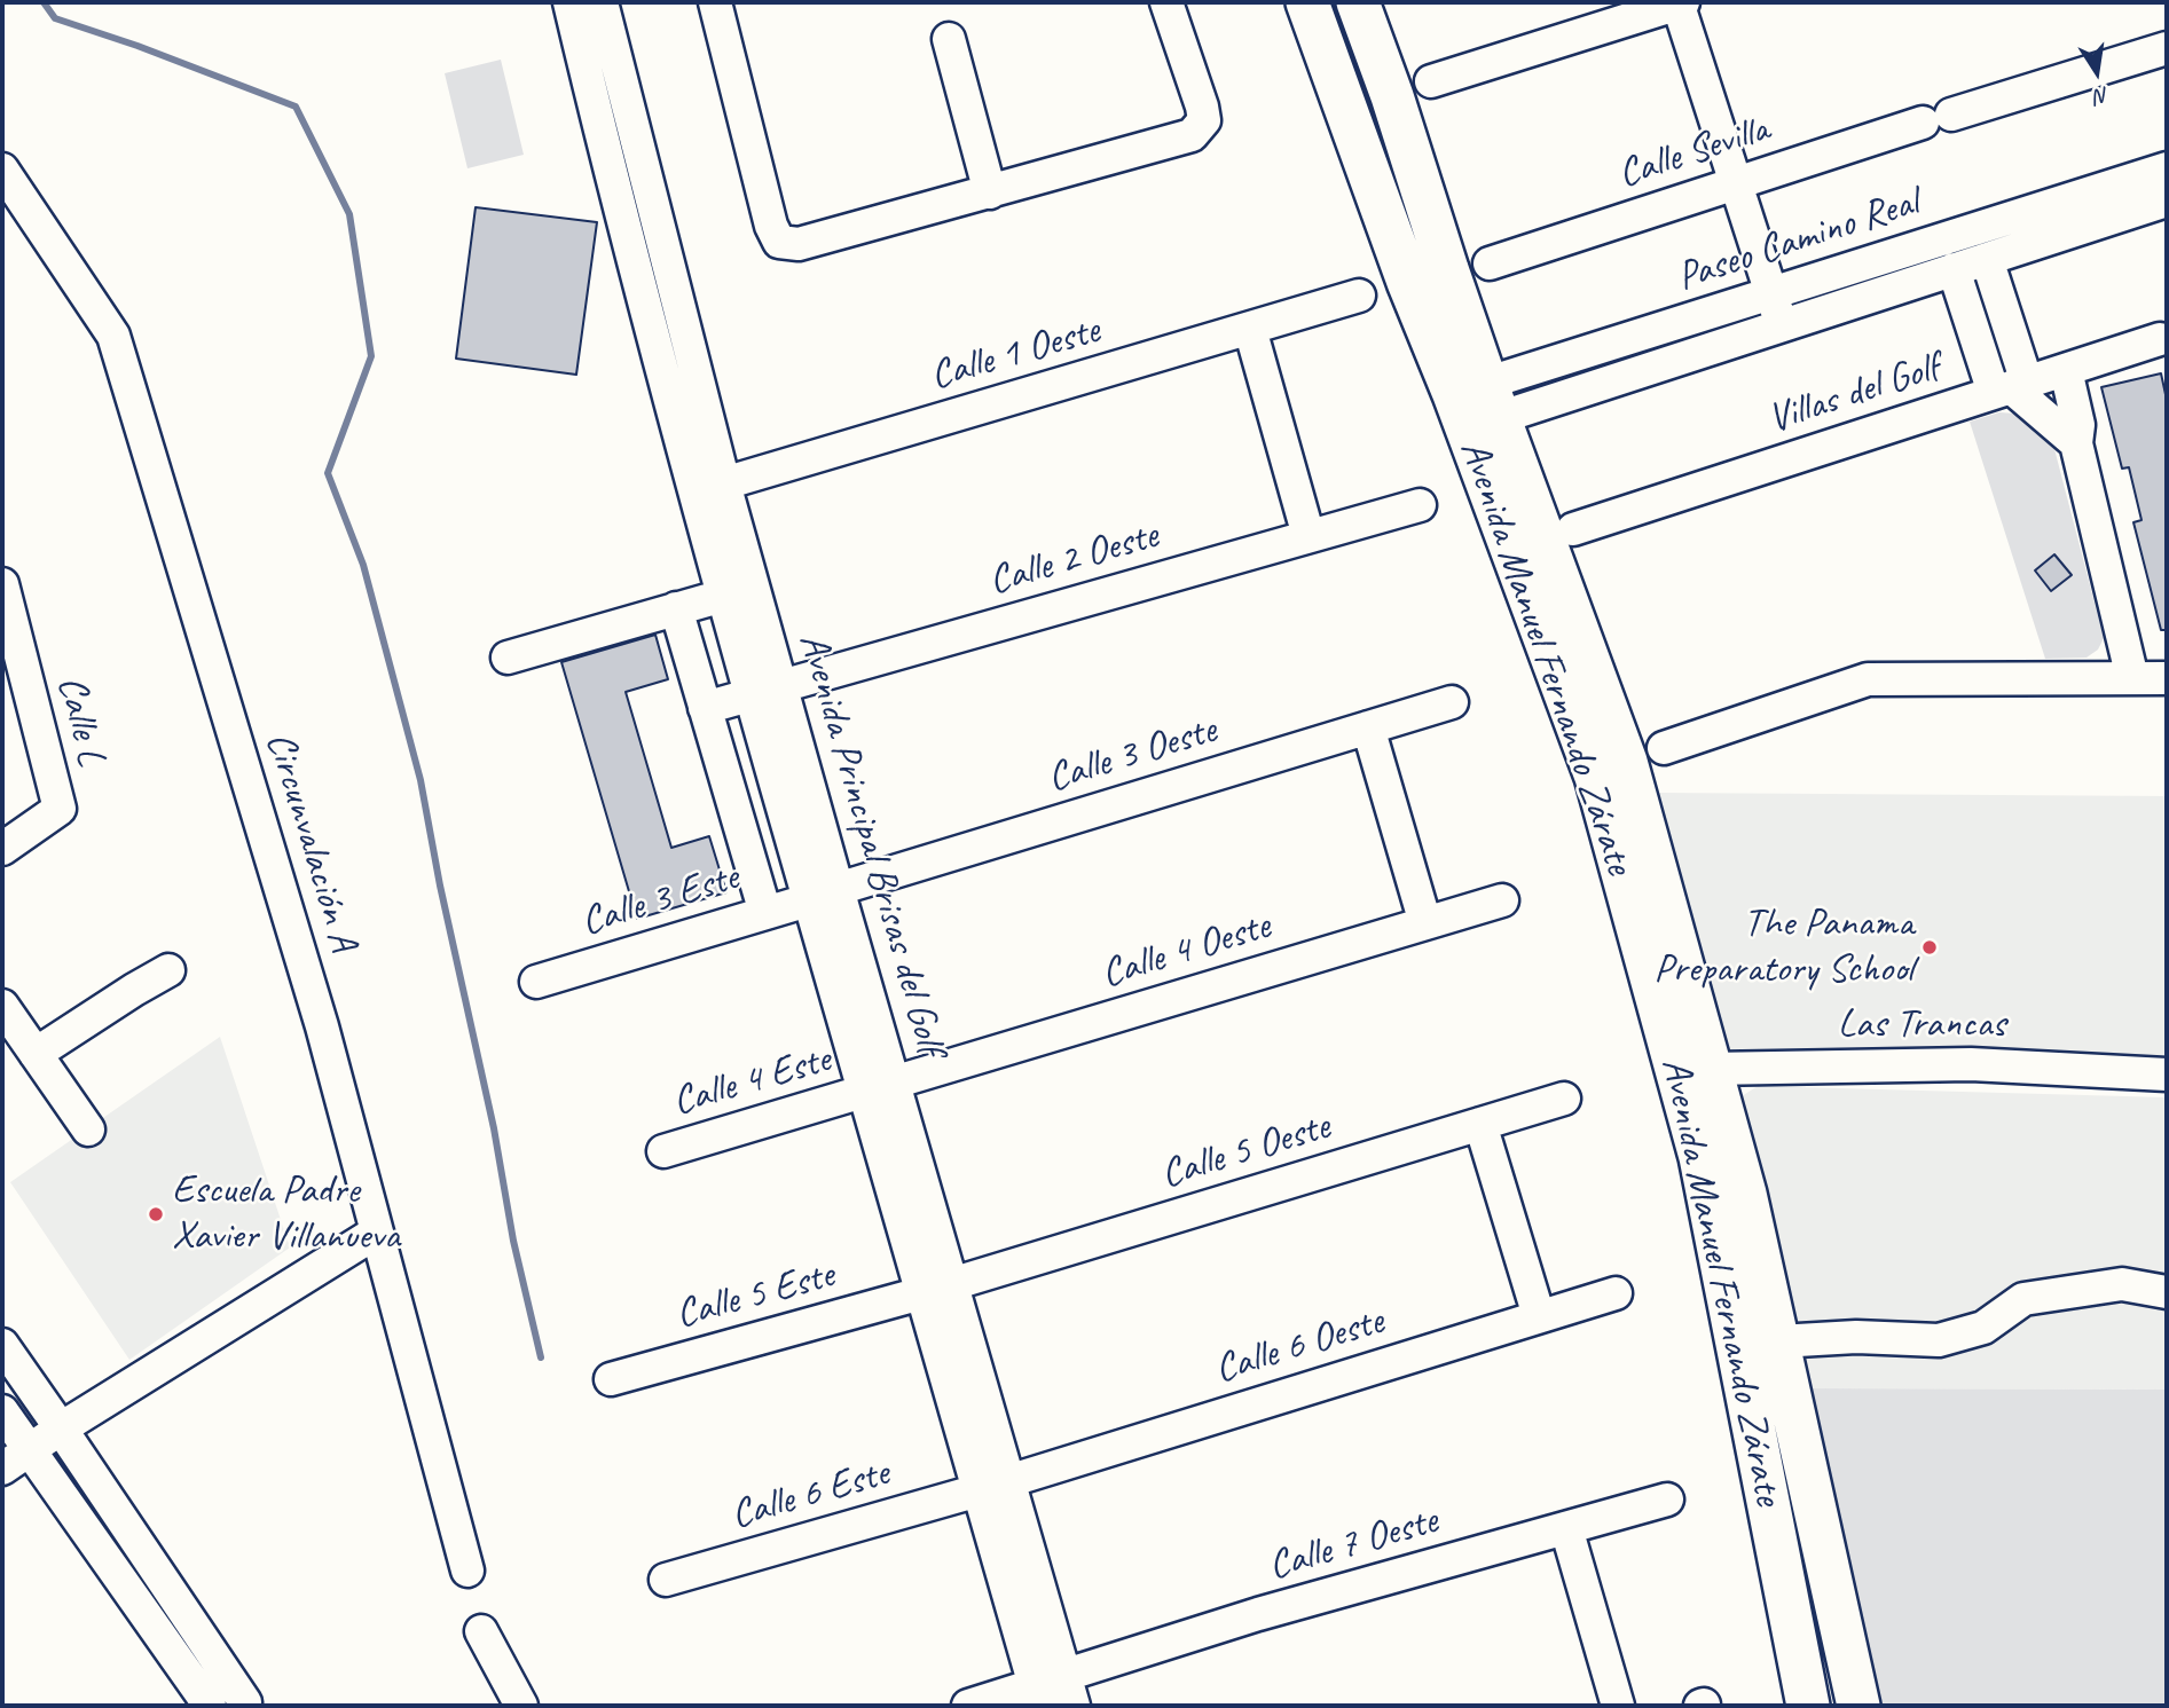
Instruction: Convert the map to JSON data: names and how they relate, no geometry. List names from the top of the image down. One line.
{"streets":{"main road":["Avenida Manuel Fernando Zárate"],"street":["Calle Sevilla","Paseo Camino Real","Calle 1 Oeste","Villas del Golf","Calle 2 Oeste","Calle L","Calle 3 Oeste","Circunvalación A","Avenida Principal Brisas del Golf","Calle 3 Este","Calle 4 Oeste","Las Trancas","Calle 4 Este","Calle 5 Oeste","Calle 5 Este","Calle 6 Oeste","Calle 6 Este","Calle 7 Oeste"]},"crossings":[["Paseo Camino Real","Avenida Manuel Fernando Zárate"],["Calle 1 Oeste","Avenida Principal Brisas del Golf"],["Calle 2 Oeste","Avenida Principal Brisas del Golf"],["Avenida Manuel Fernando Zárate","Las Trancas"],["Calle 3 Oeste","Avenida Principal Brisas del Golf"],["Calle 3 Oeste","Calle 3 Este"],["Avenida Principal Brisas del Golf","Calle 3 Este"],["Avenida Principal Brisas del Golf","Calle 4 Oeste"],["Avenida Principal Brisas del Golf","Calle 4 Este"],["Avenida Principal Brisas del Golf","Calle 5 Oeste"],["Avenida Principal Brisas del Golf","Calle 5 Este"],["Avenida Principal Brisas del Golf","Calle 6 Oeste"],["Avenida Principal Brisas del Golf","Calle 6 Este"],["Avenida Principal Brisas del Golf","Calle 7 Oeste"],["Calle 4 Oeste","Calle 4 Este"],["Calle 5 Oeste","Calle 5 Este"],["Calle 6 Oeste","Calle 6 Este"]],"places":["The Panama Preparatory School","Escuela Padre Xavier Villanueva"],"north":"bottom"}
